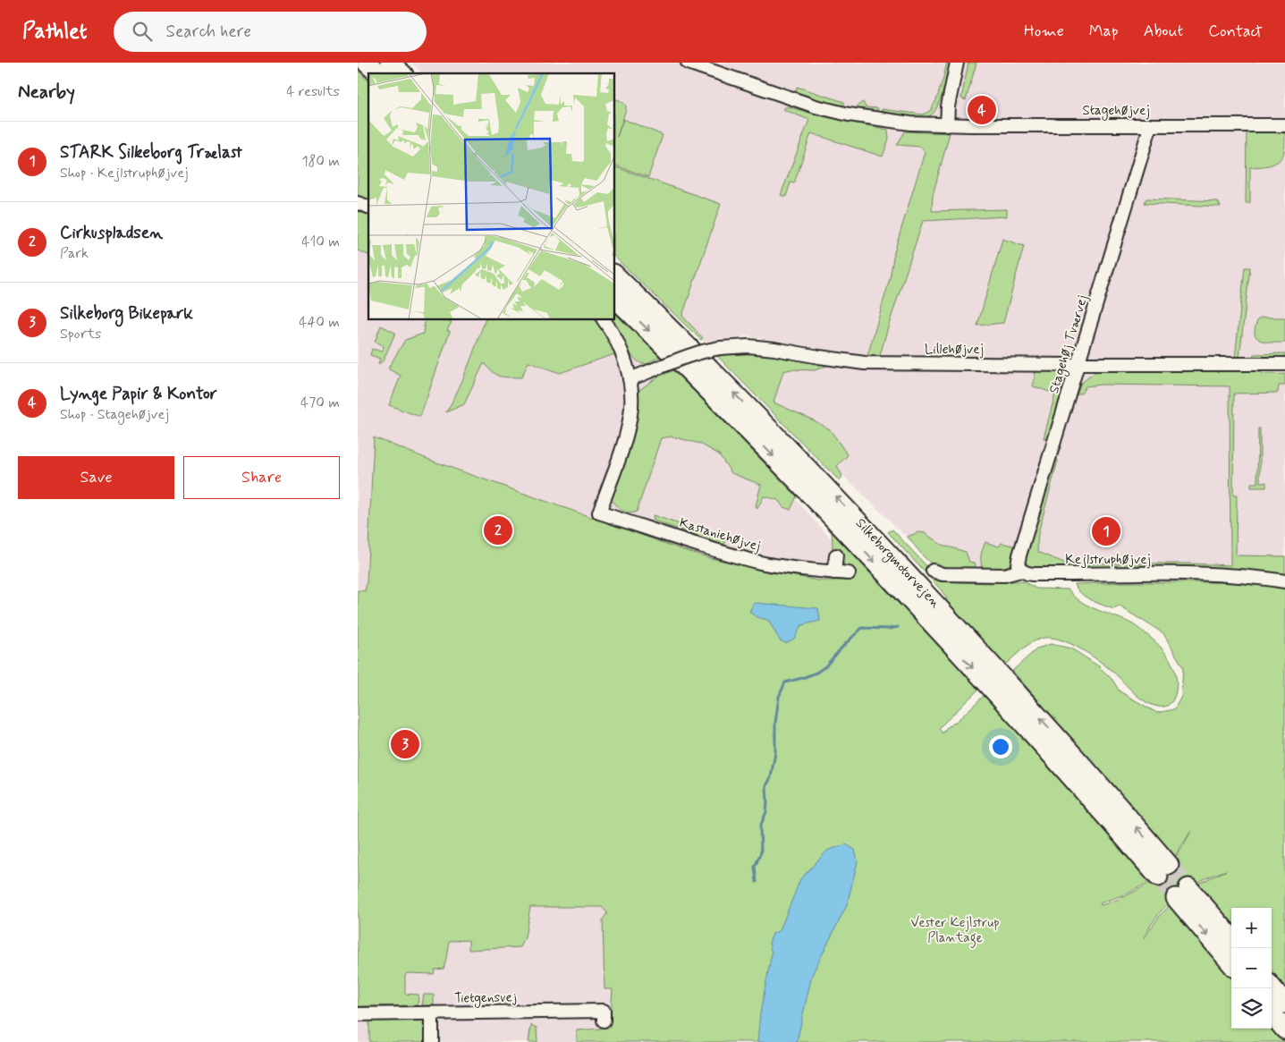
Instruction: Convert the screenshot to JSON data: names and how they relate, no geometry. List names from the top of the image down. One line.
{"streets":{"highway":["Silkeborgmotorvejen"],"street":["Stagehøjvej","Stagehøj Tværvej","Lillehøjvej","Kastaniehøjvej","Kejlstruphøjvej","Tietgensvej"]},"crossings":[["Stagehøjvej","Stagehøj Tværvej"],["Stagehøj Tværvej","Lillehøjvej"],["Stagehøj Tværvej","Kejlstruphøjvej"],["Lillehøjvej","Kastaniehøjvej"]],"parks":["Vester Kejlstrup Plantage"],"page":{"header":"Pathlet","search":"Search here","nav":["Home","Map","About","Contact"],"heading":["Nearby","4 results"],"pins":["4","2","1","3"],"list":[{"mark":"1","name":"STARK Silkeborg Trælast","note":"Shop · Kejlstruphøjvej","value":"180 m"},{"mark":"2","name":"Cirkuspladsen","note":"Park","value":"410 m"},{"mark":"3","name":"Silkeborg Bikepark","note":"Sports","value":"440 m"},{"mark":"4","name":"Lynge Papir & Kontor","note":"Shop · Stagehøjvej","value":"470 m"}],"buttons":["Save","Share"],"map_buttons":["+","−"]}}
